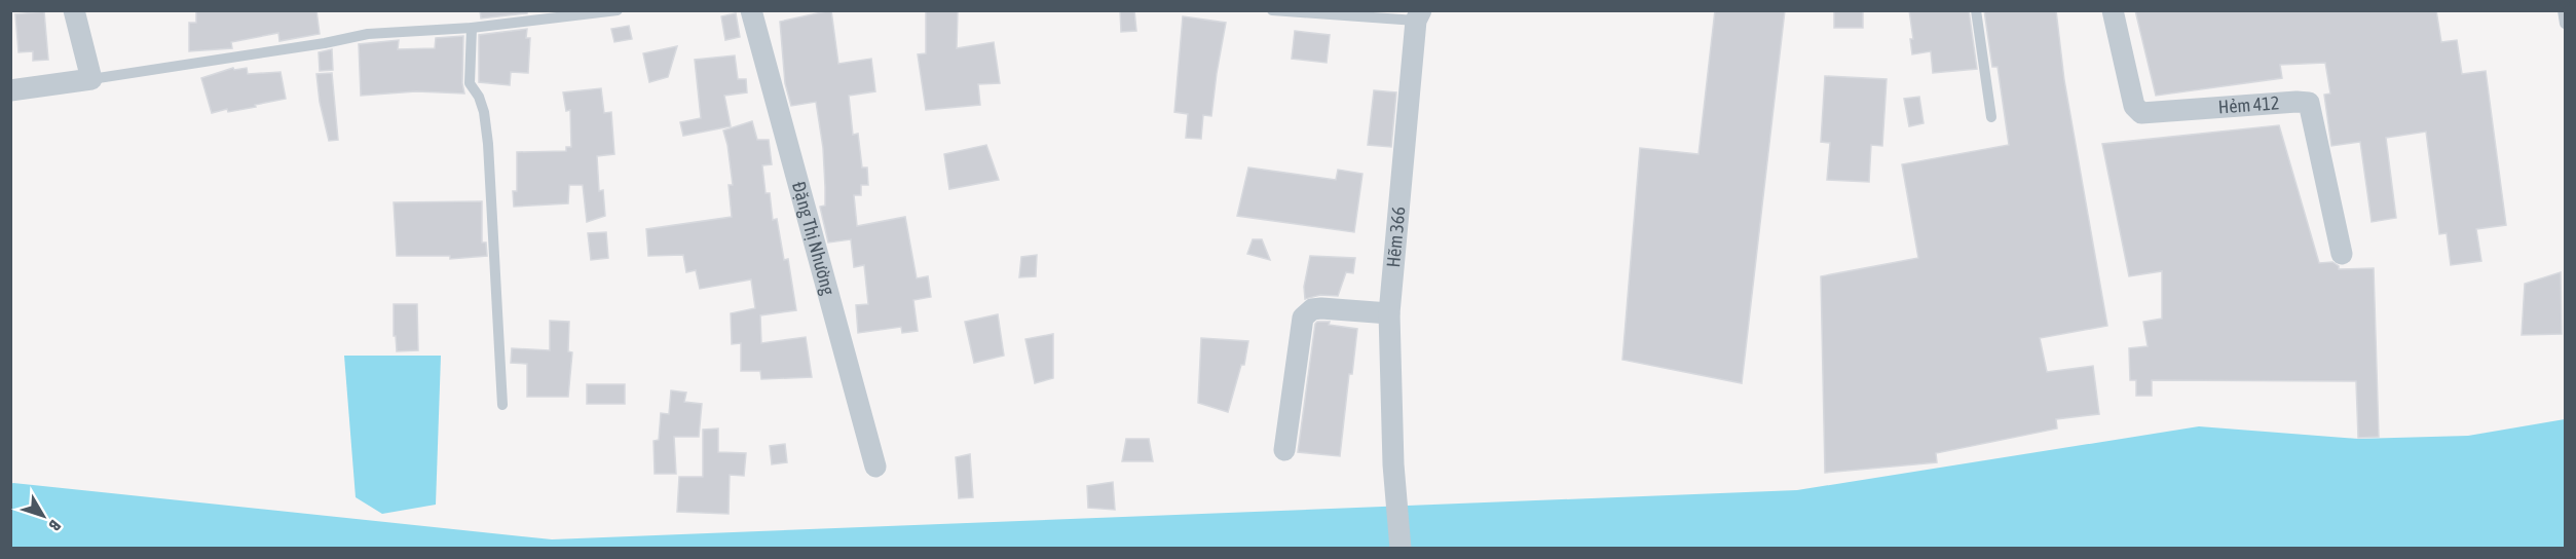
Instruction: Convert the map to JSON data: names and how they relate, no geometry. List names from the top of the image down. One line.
{"streets":{"street":["Hẻm 412","Hẽm 366","Đặng Thị Nhường"]},"north":"bottom right"}
